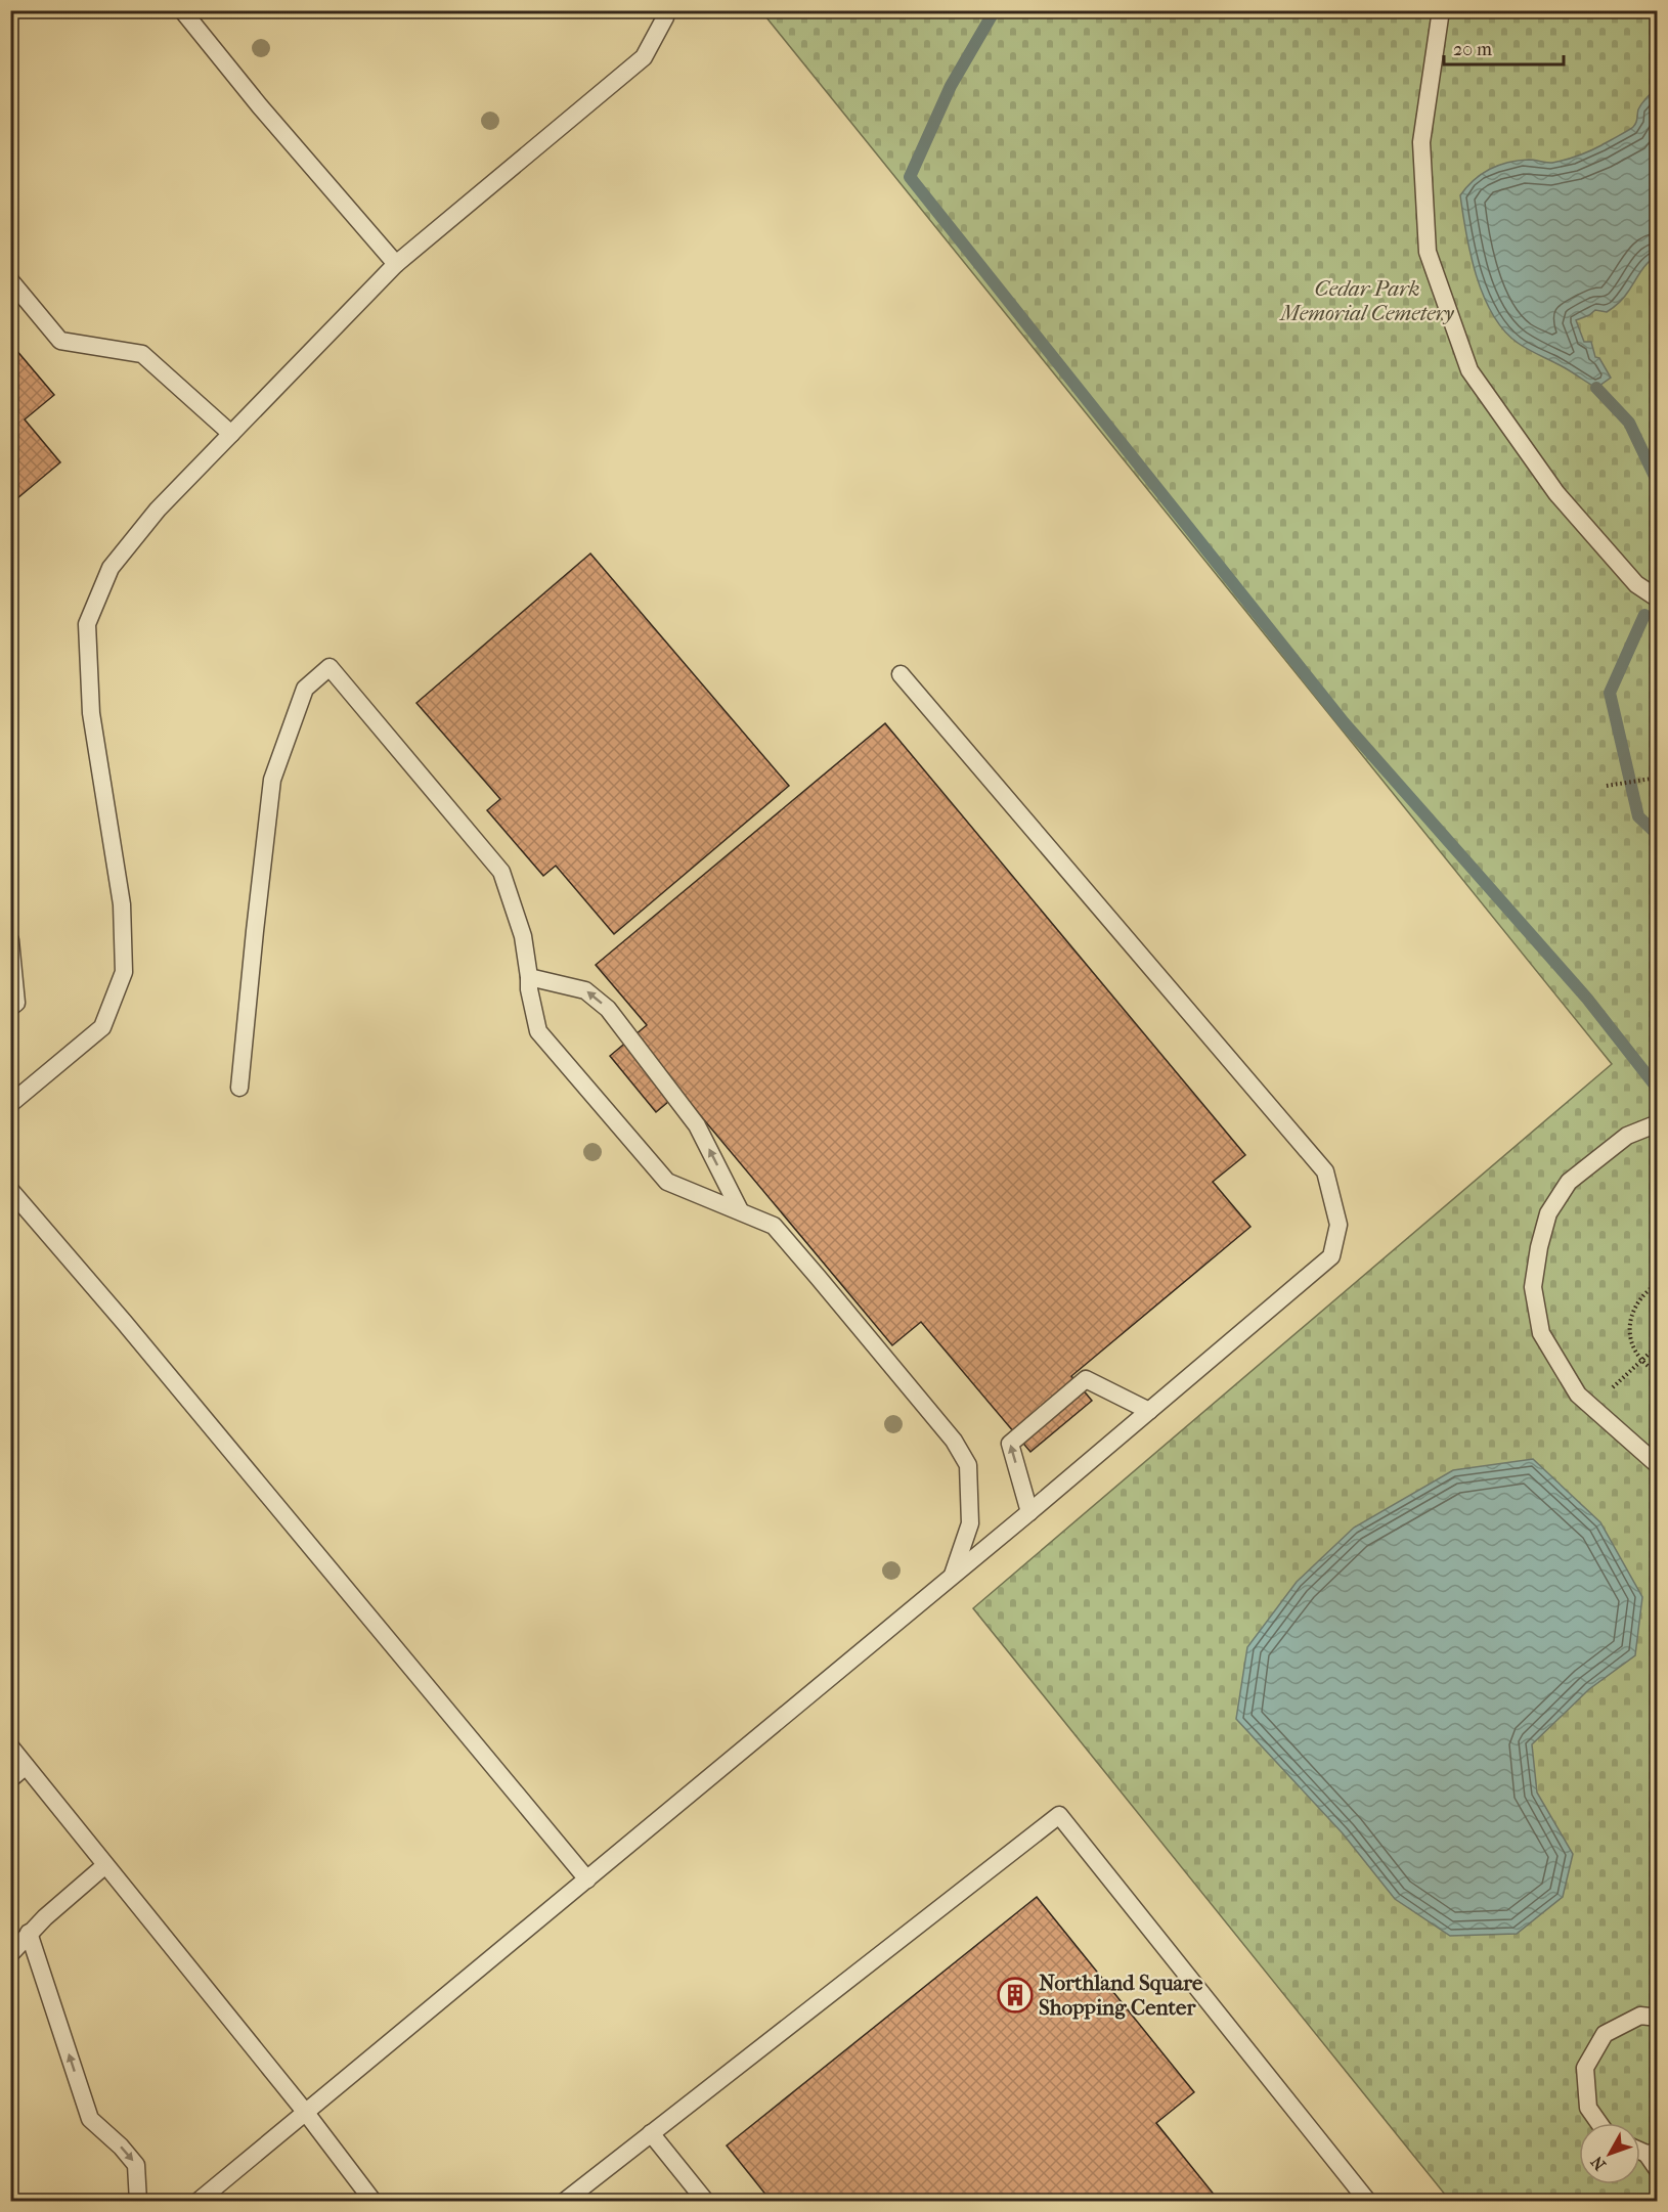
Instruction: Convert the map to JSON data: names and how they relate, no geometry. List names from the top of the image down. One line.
{"parks":["Cedar Park Memorial Cemetery"],"places":{"building":["Northland Square Shopping Center"]},"scale_bar":"20 m","north":"bottom left"}
